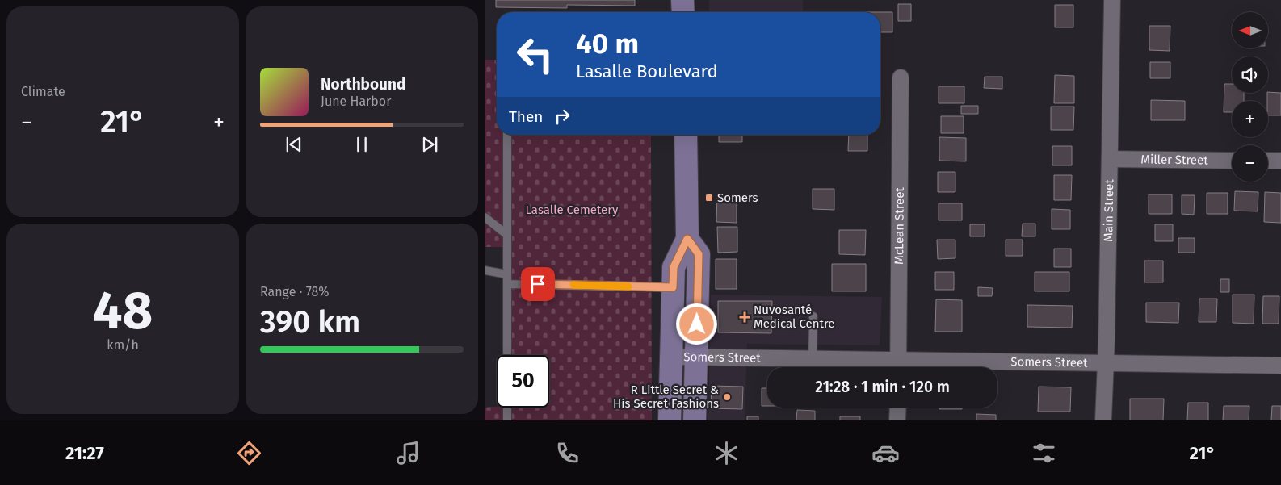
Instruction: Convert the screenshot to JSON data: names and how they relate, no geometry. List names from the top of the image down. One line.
{"streets":{"street":["Miller Street","Main Street","McLean Street","Somers Street"]},"crossings":[["Miller Street","Main Street"],["Main Street","Somers Street"],["McLean Street","Somers Street"]],"parks":["Lasalle Cemetery"],"places":{"transit":["Somers"],"health":["Nuvosanté Medical Centre"],"other":["R Little Secret & His Secret Fashions"]},"north":"left","page":{"tile":["Climate",["48","km/h"],["Range · 78%","390 km"]],"map_buttons":["+","−"],"turn":["40 m","Lasalle Boulevard"],"song":["Northbound","June Harbor"],"then":"Then","heat":["−","21°","+"],"limit":"50","trip":"21:28 · 1 min · 120 m","tabs":["21:27","21°"]}}
